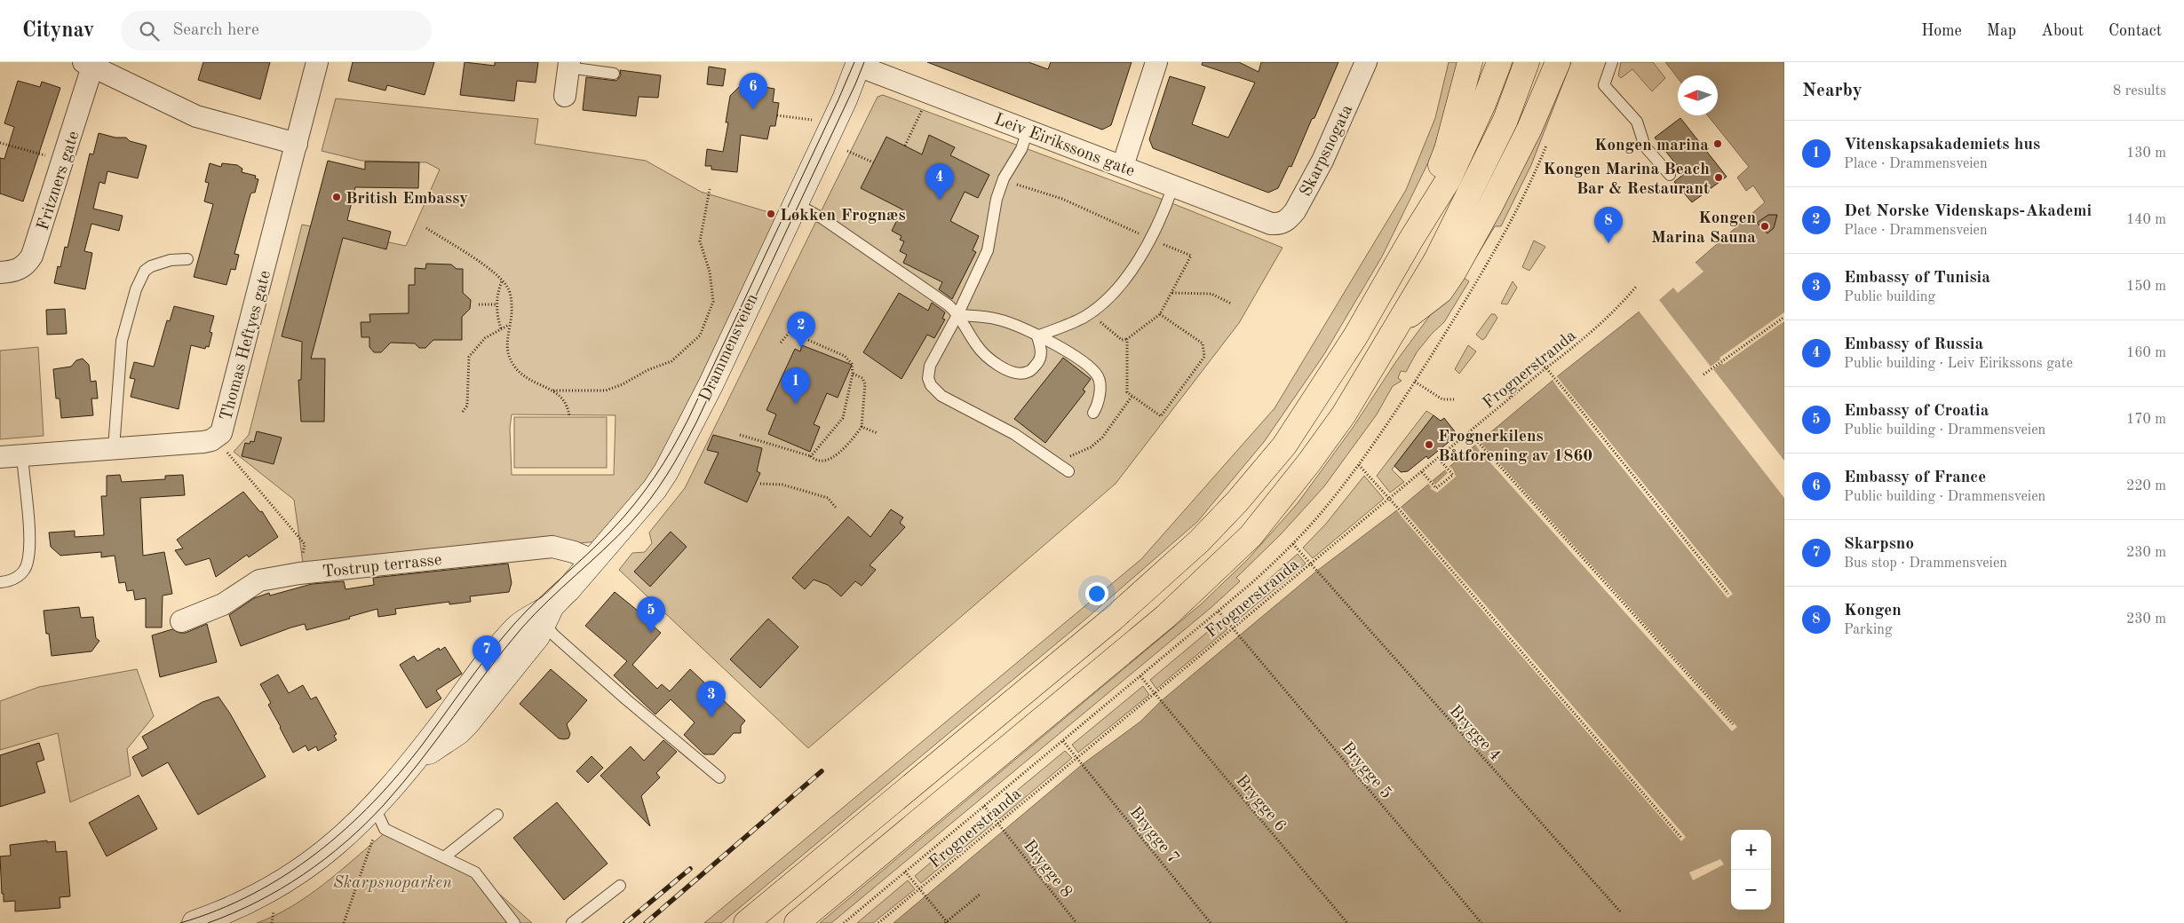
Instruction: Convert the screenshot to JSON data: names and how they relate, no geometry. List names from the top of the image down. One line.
{"streets":{"street":["Leiv Eirikssons gate","Skarpsnogata","Fritzners gate","Thomas Heftyes gate","Drammensveien","Tostrup terrasse"],"path":["Frognerstranda","Brygge 4","Brygge 5","Brygge 6","Brygge 7","Brygge 8"]},"crossings":[["Leiv Eirikssons gate","Skarpsnogata"],["Leiv Eirikssons gate","Drammensveien"],["Drammensveien","Tostrup terrasse"],["Frognerstranda","Brygge 4"],["Frognerstranda","Brygge 5"],["Frognerstranda","Brygge 6"],["Frognerstranda","Brygge 7"],["Frognerstranda","Brygge 8"]],"parks":["Skarpsnoparken"],"places":["Kongen marina","Kongen Marina Beach Bar & Restaurant","British Embassy","Løkken Frognæs","Kongen Marina Sauna","Frognerkilens Båtforening av 1860"],"north":"left","page":{"header":"Citynav","search":"Search here","nav":["Home","Map","About","Contact"],"heading":["Nearby","8 results"],"pins":["6","4","8","2","1","5","7","3"],"list":[{"mark":"1","name":"Vitenskapsakademiets hus","note":"Place · Drammensveien","value":"130 m"},{"mark":"2","name":"Det Norske Videnskaps-Akademi","note":"Place · Drammensveien","value":"140 m"},{"mark":"3","name":"Embassy of Tunisia","note":"Public building","value":"150 m"},{"mark":"4","name":"Embassy of Russia","note":"Public building · Leiv Eirikssons gate","value":"160 m"},{"mark":"5","name":"Embassy of Croatia","note":"Public building · Drammensveien","value":"170 m"},{"mark":"6","name":"Embassy of France","note":"Public building · Drammensveien","value":"220 m"},{"mark":"7","name":"Skarpsno","note":"Bus stop · Drammensveien","value":"230 m"},{"mark":"8","name":"Kongen","note":"Parking","value":"230 m"}],"map_buttons":["+","−"]}}
